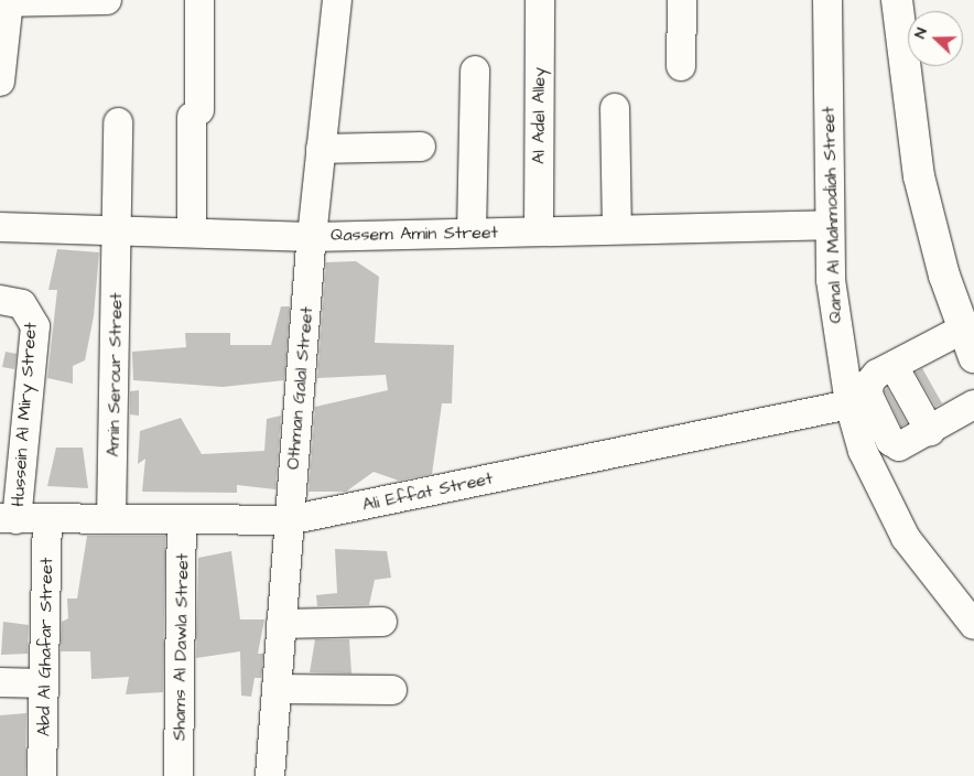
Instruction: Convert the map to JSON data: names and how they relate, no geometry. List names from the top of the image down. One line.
{"streets":{"street":["Al Adel Alley","Qanal Al Mahmodiah Street","Qassem Amin Street","Amin Serour Street","Othman Galal Street","Hussein Al Miry Street","Ali Effat Street","Abd Al Ghafar Street","Shams Al Dawla Street"]},"crossings":[["Al Adel Alley","Qassem Amin Street"],["Qanal Al Mahmodiah Street","Qassem Amin Street"],["Qanal Al Mahmodiah Street","Ali Effat Street"],["Qassem Amin Street","Amin Serour Street"],["Qassem Amin Street","Othman Galal Street"],["Amin Serour Street","Ali Effat Street"],["Othman Galal Street","Ali Effat Street"],["Hussein Al Miry Street","Ali Effat Street"],["Ali Effat Street","Abd Al Ghafar Street"],["Ali Effat Street","Shams Al Dawla Street"]],"north":"left"}
